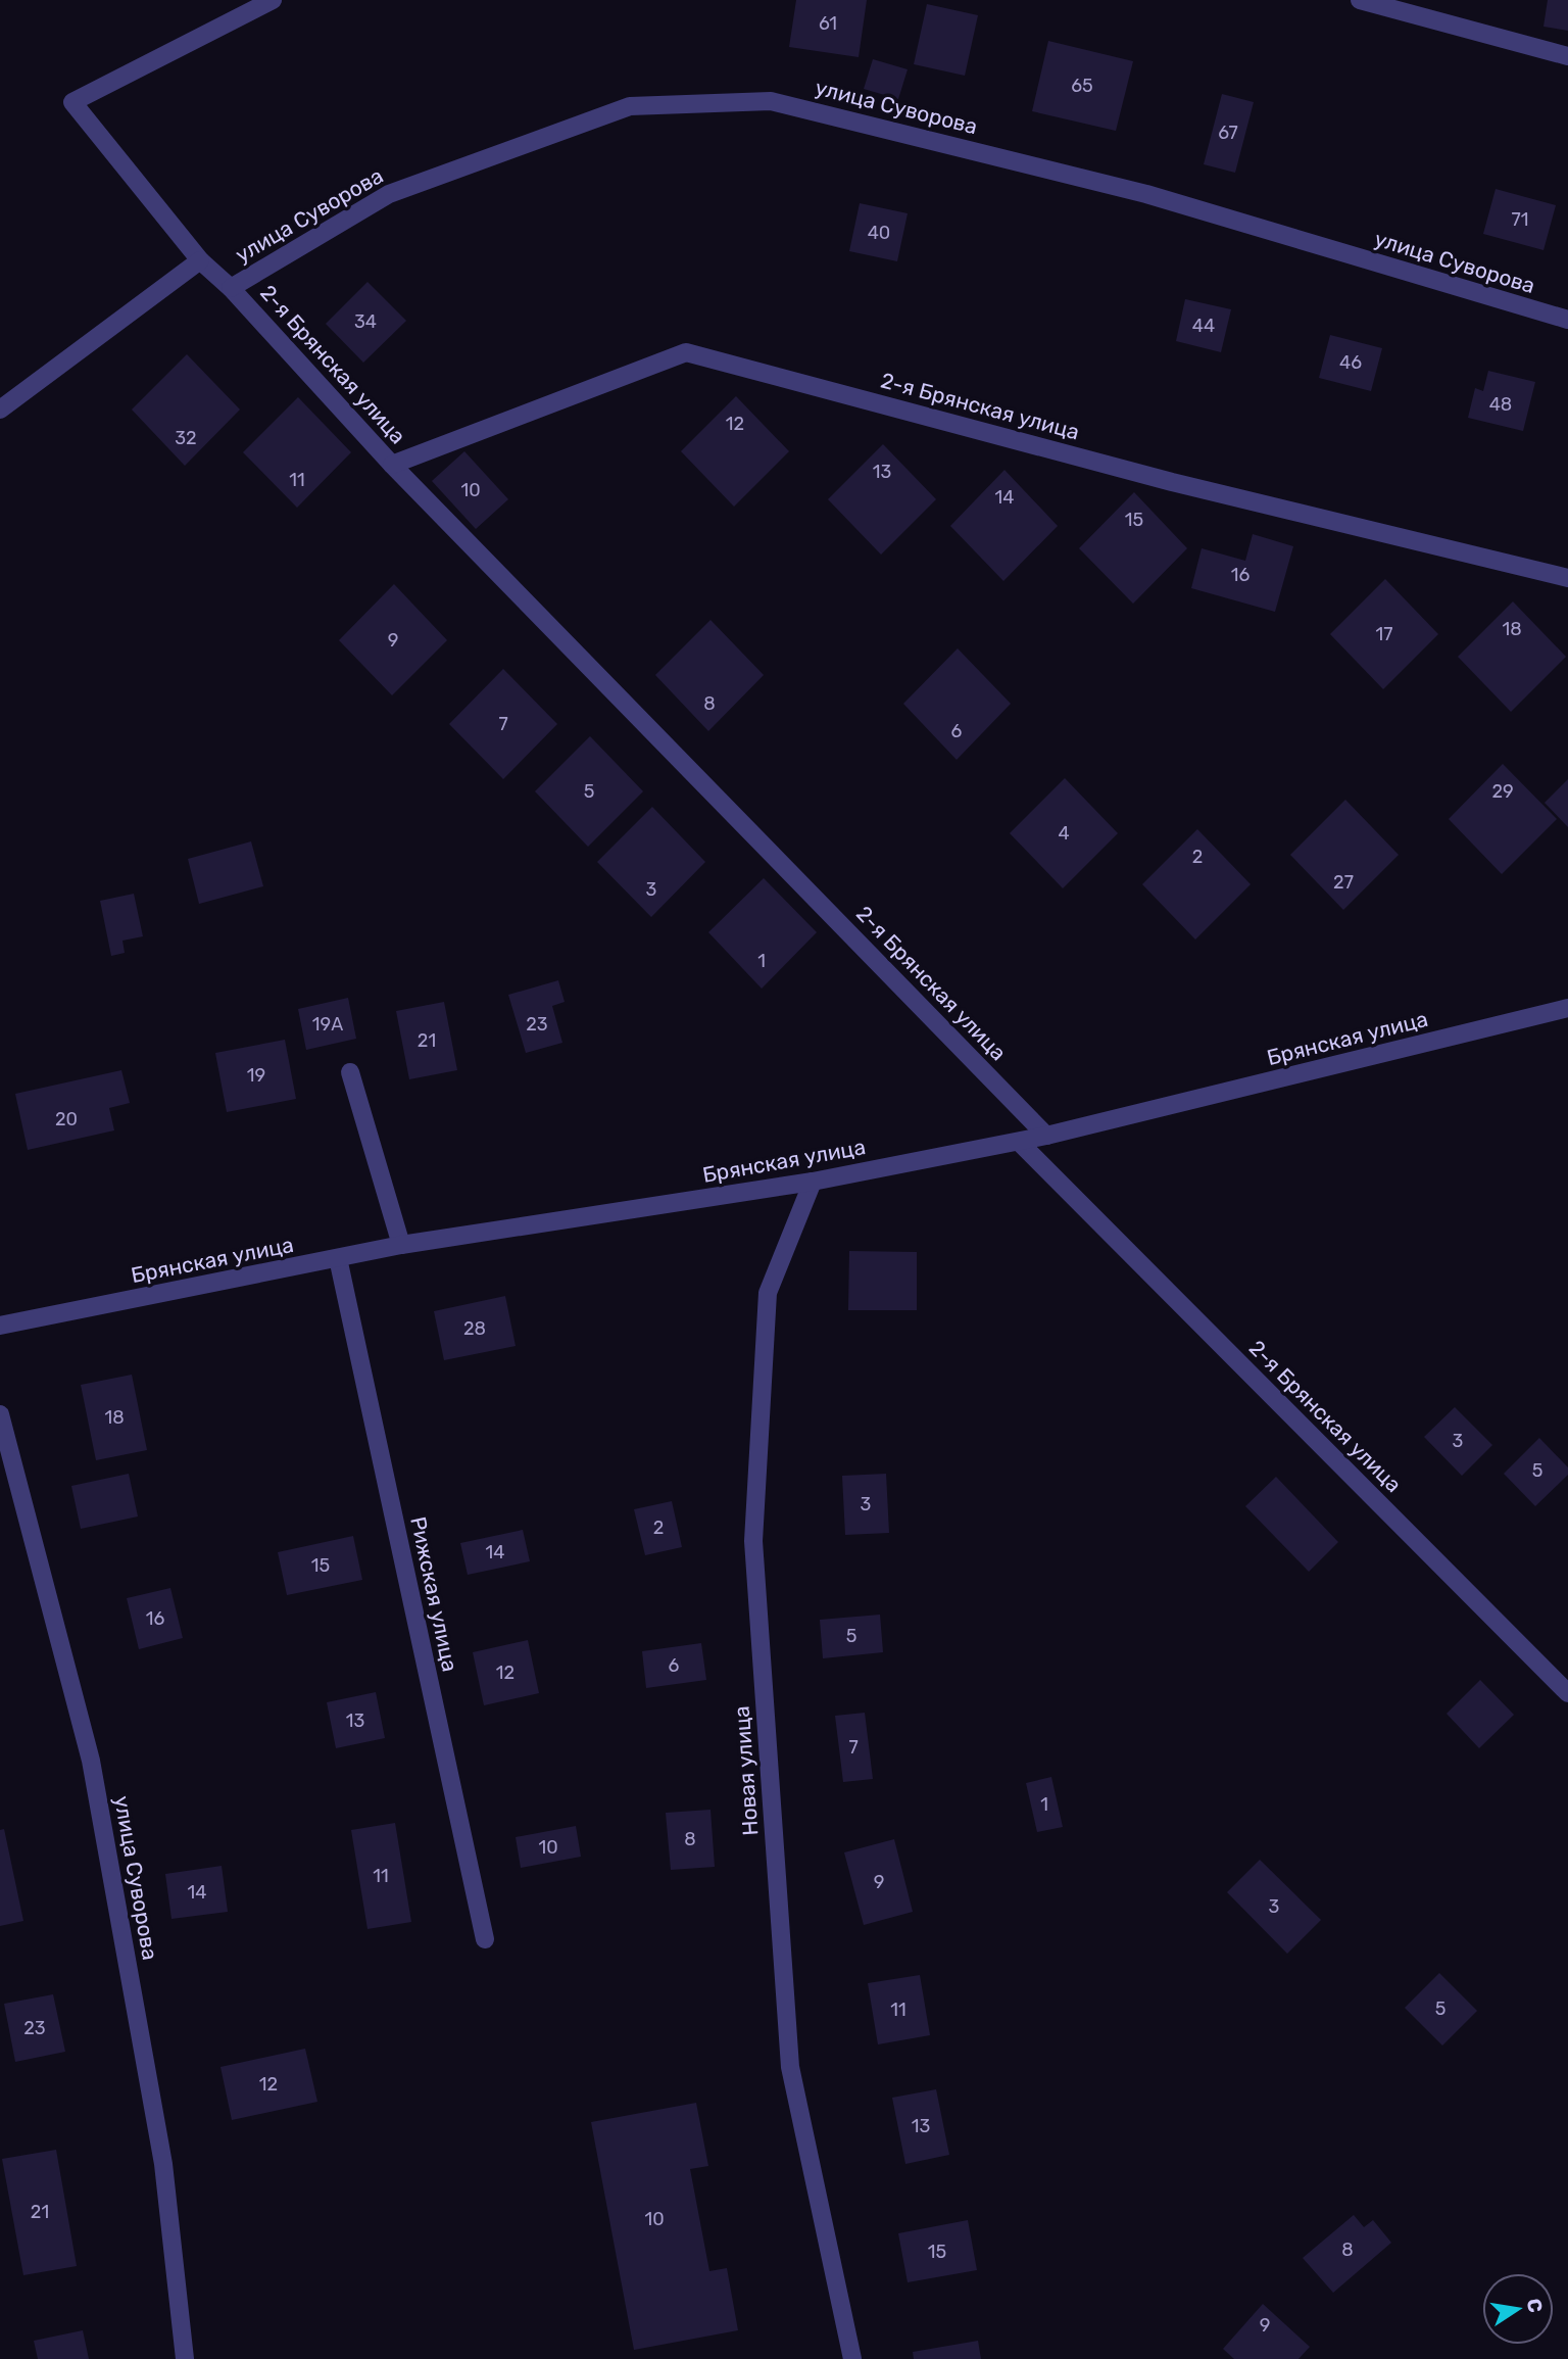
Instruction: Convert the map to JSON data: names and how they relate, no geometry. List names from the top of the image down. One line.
{"streets":{"street":["улица Суворова","2-я Брянская улица","Брянская улица","Рижская улица","Новая улица"]},"crossings":[["улица Суворова","2-я Брянская улица"],["2-я Брянская улица","Брянская улица"],["Брянская улица","Рижская улица"],["Брянская улица","Новая улица"]],"house_numbers":["61","65","67","71","40","34","44","46","48","12","32","13","11","10","14","15","16","18","17","9","8","7","6","5","29","4","2","27","3","1","19А","23","21","19","20","28","18","3","5","3","2","14","15","16","5","6","12","13","7","1","8","10","11","9","14","3","5","11","23","12","13","21","10","8","15","9"],"north":"right"}
